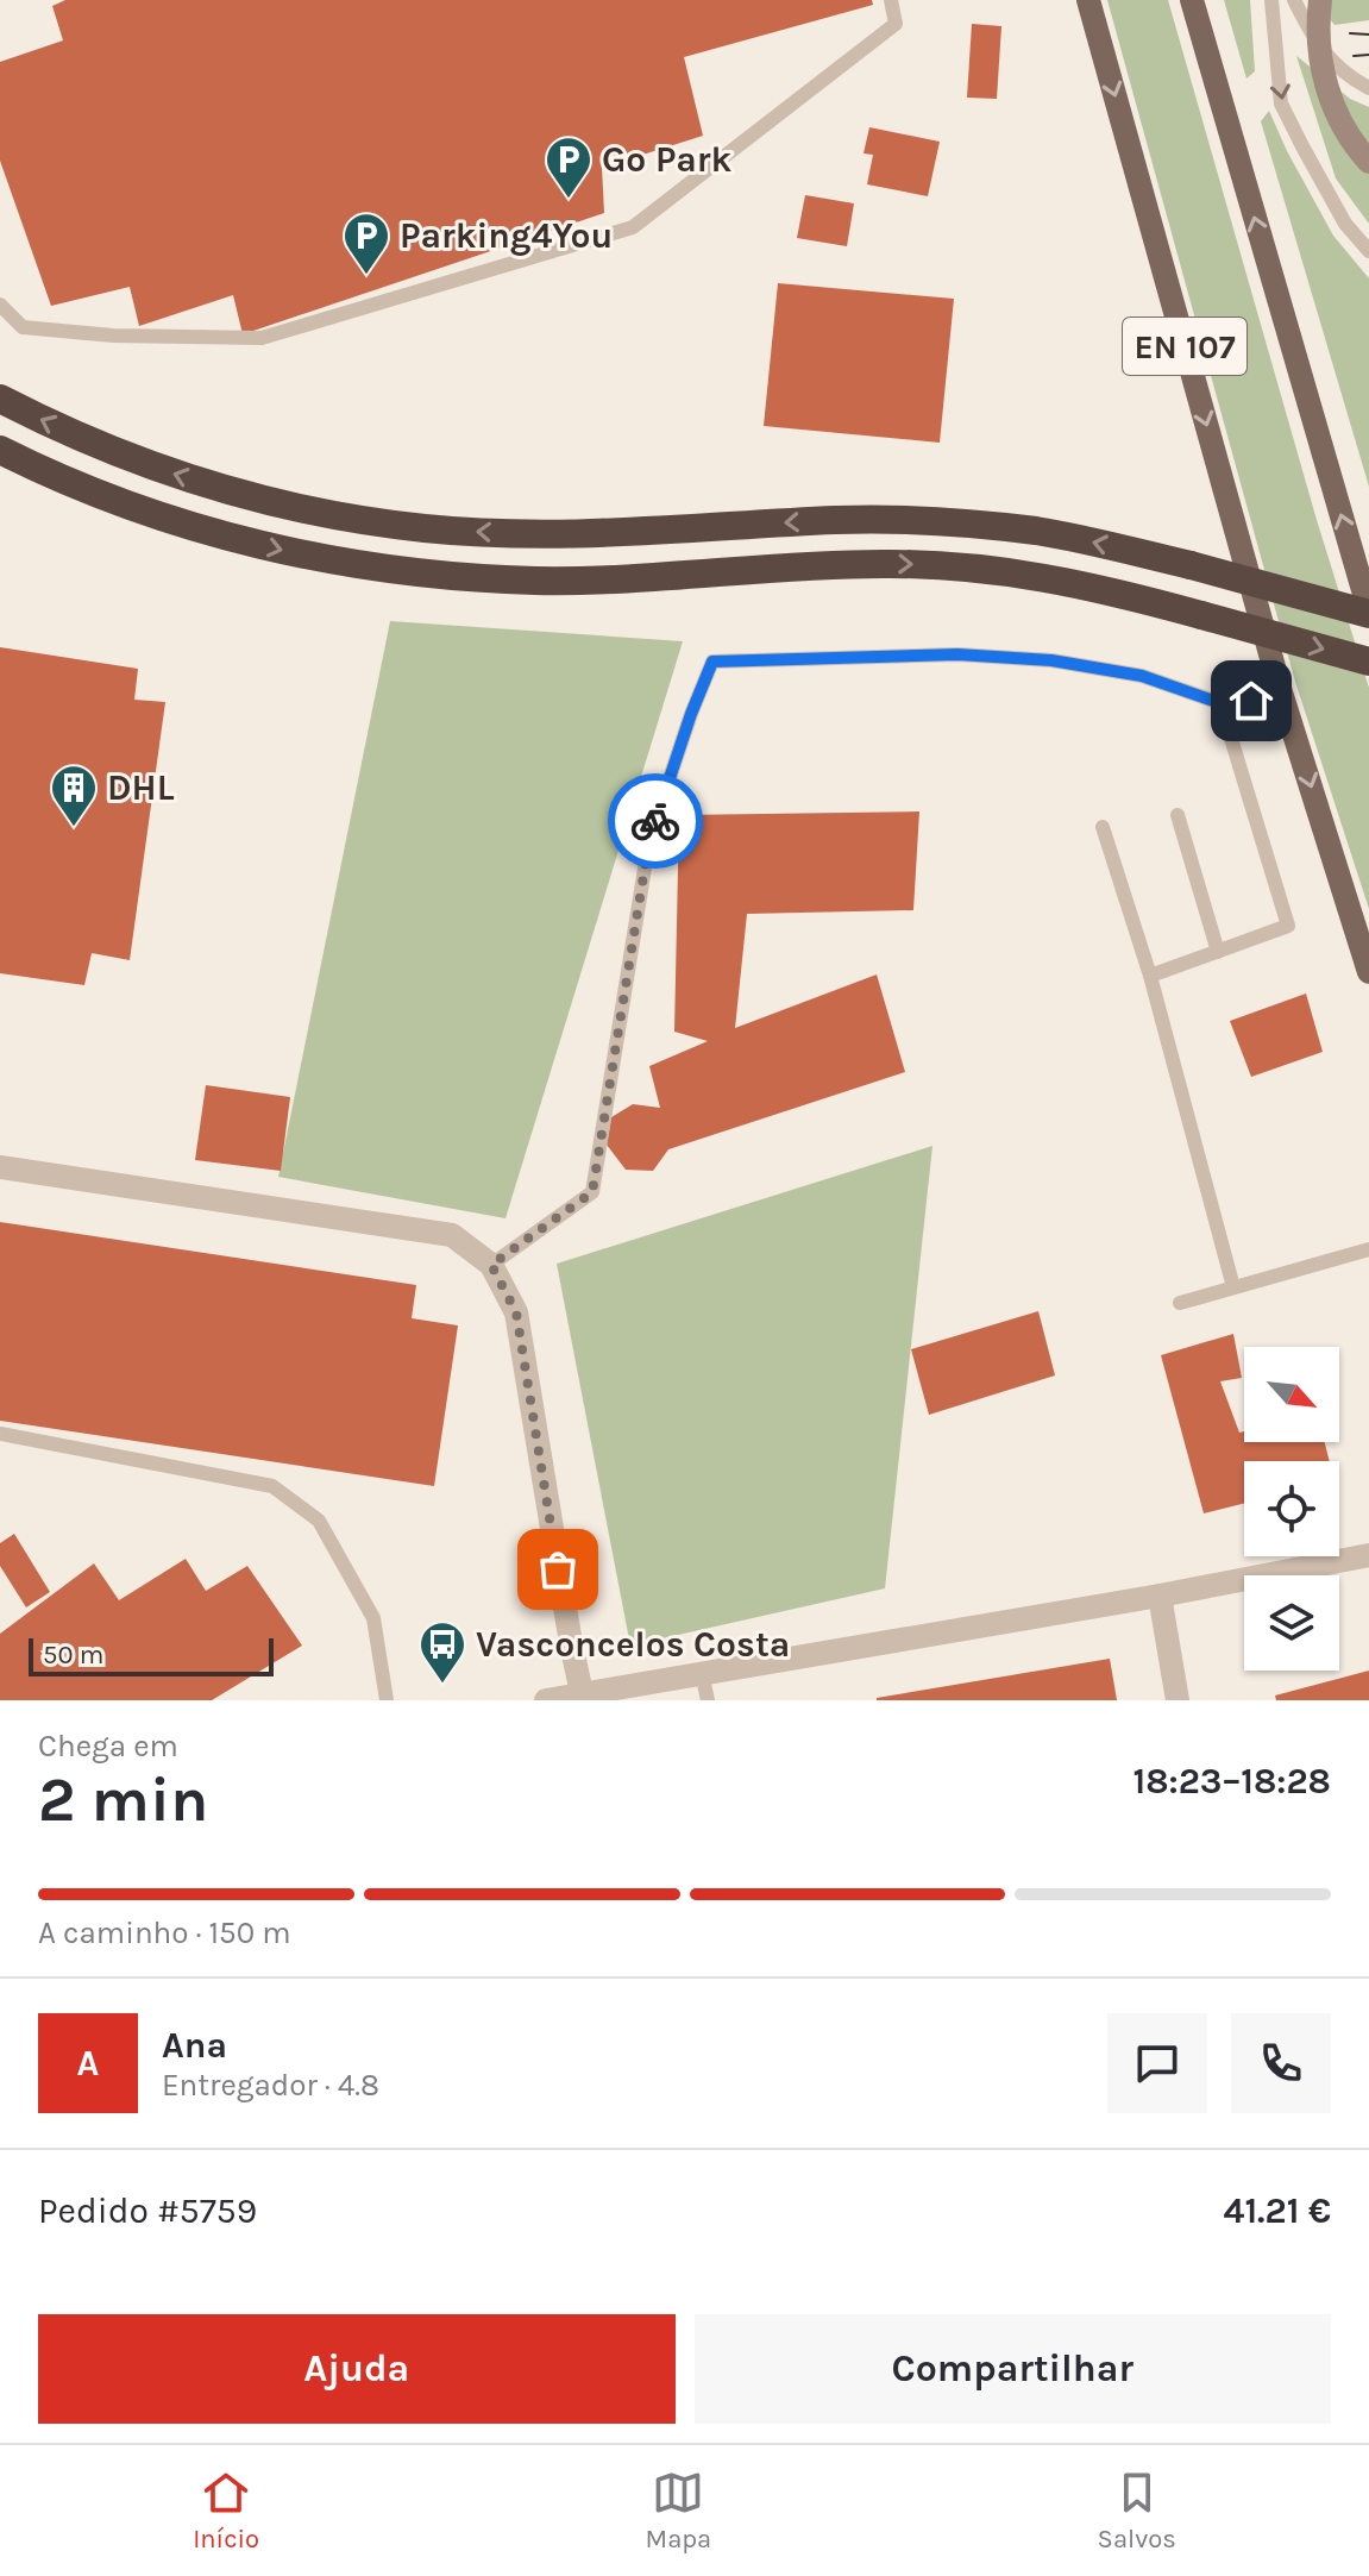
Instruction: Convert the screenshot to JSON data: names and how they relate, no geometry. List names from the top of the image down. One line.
{"streets":{"main road":["EN 107"]},"places":{"parking":["Go Park","Parking4You"],"building":["DHL"],"bus stop":["Vasconcelos Costa"]},"scale_bar":"50 m","north":"bottom right","page":{"scale":"50 m","heading":["2 min","Chega em","18:23–18:28"],"panel":["Ana","Entregador · 4.8","Pedido #5759","41.21 €"],"bar":"A caminho · 150 m","round":"A","buttons":["Ajuda","Compartilhar"],"tabs":["Início","Mapa","Salvos"]}}
